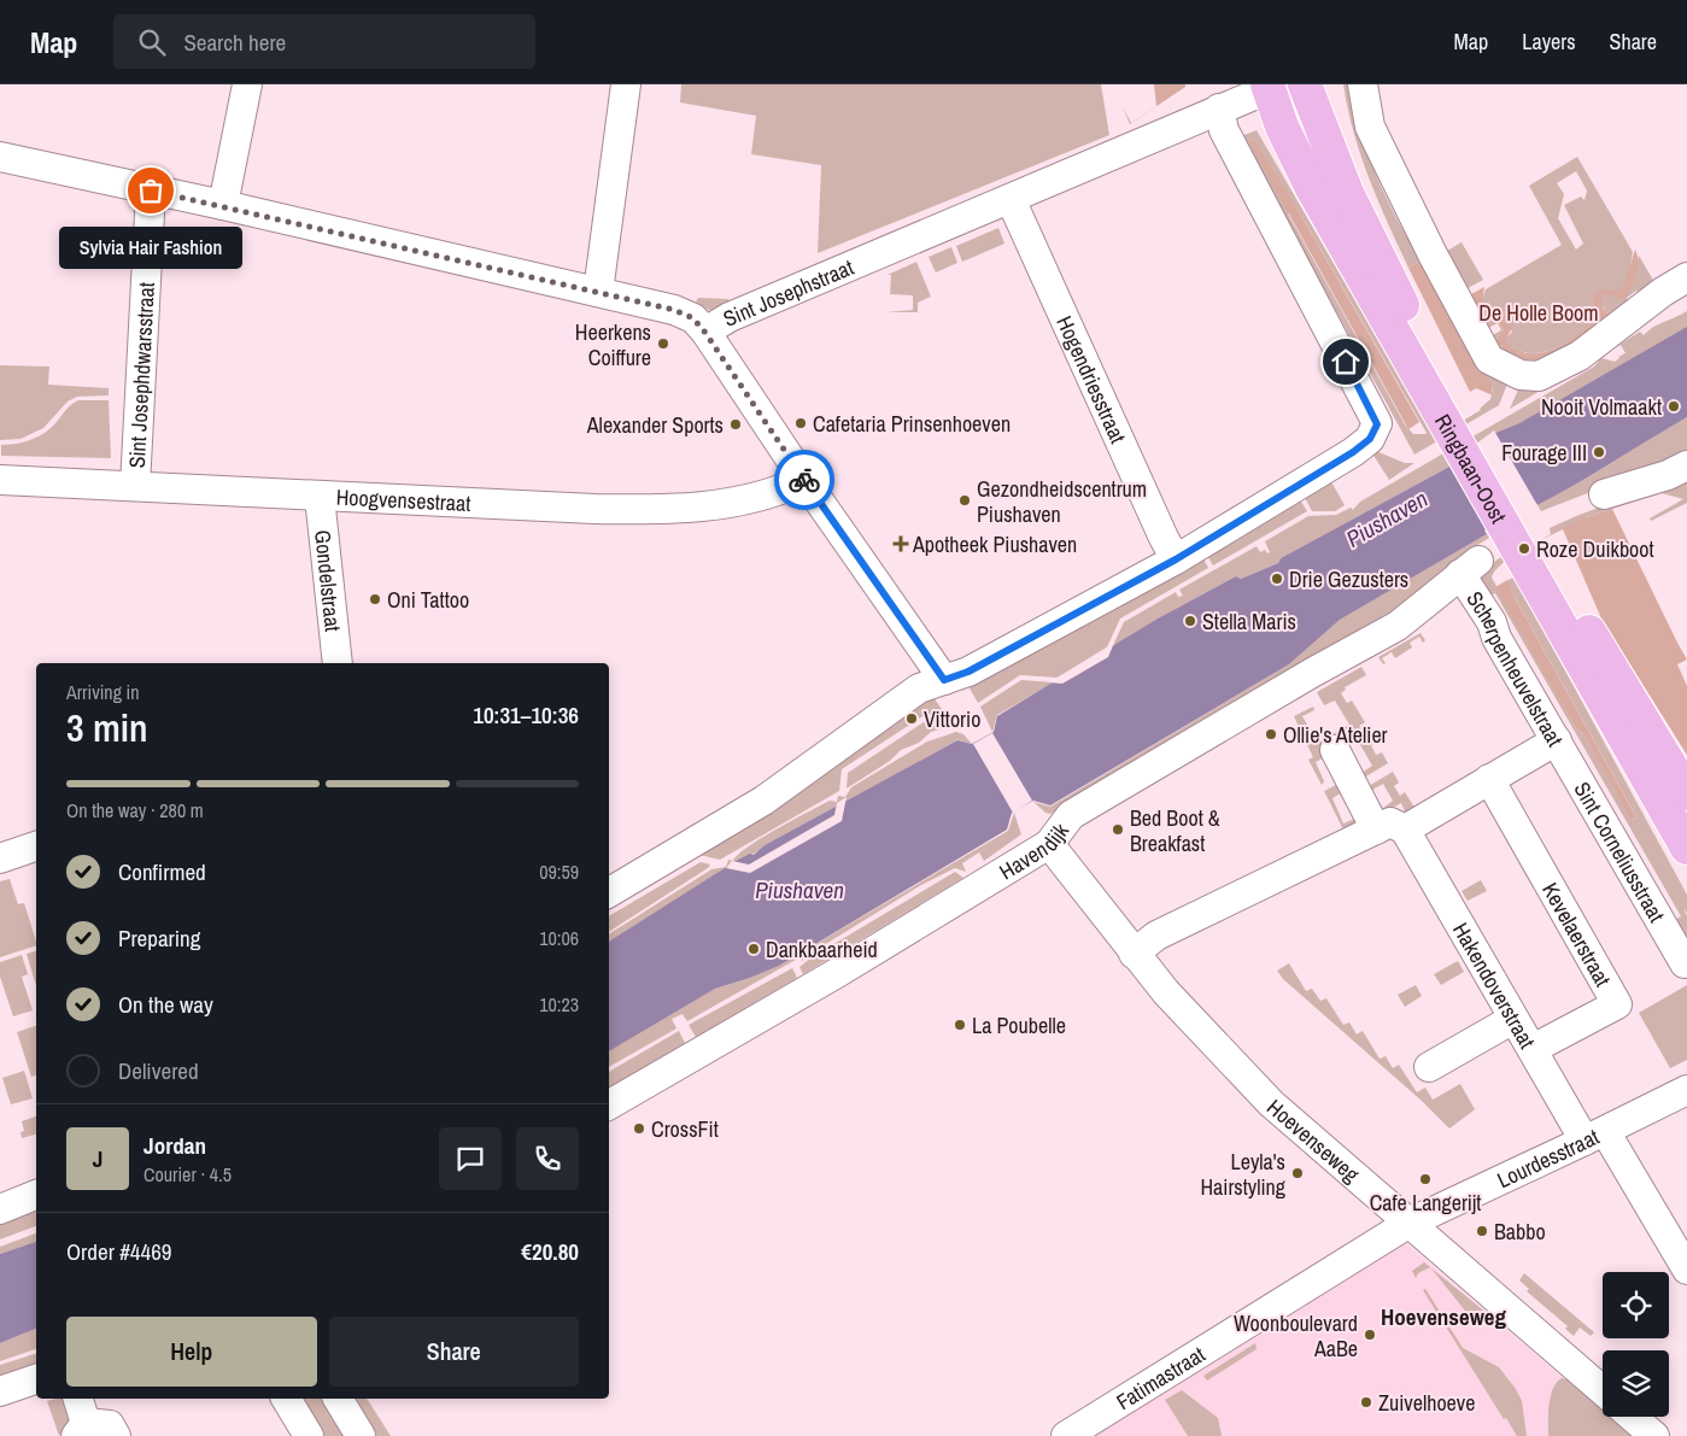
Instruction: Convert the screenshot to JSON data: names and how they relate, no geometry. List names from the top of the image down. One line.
{"streets":{"main road":["Ringbaan-Oost"],"street":["Sint Josephstraat","Sint Josephdwarsstraat","Hogendriesstraat","Hoogvensestraat","Gondelstraat","Scherpenheuvelstraat","Havendijk","Sint Corneliusstraat","Kevelaerstraat","Hakendoverstraat","Hoevenseweg","Lourdesstraat","Fatimastraat"]},"crossings":[["Sint Josephstraat","Sint Josephdwarsstraat"],["Sint Josephstraat","Hogendriesstraat"],["Sint Josephstraat","Ringbaan-Oost"],["Sint Josephdwarsstraat","Hoogvensestraat"],["Hoogvensestraat","Gondelstraat"],["Scherpenheuvelstraat","Havendijk"],["Scherpenheuvelstraat","Sint Corneliusstraat"],["Scherpenheuvelstraat","Kevelaerstraat"],["Scherpenheuvelstraat","Hakendoverstraat"],["Havendijk","Hoevenseweg"],["Kevelaerstraat","Hakendoverstraat"],["Hakendoverstraat","Lourdesstraat"],["Hoevenseweg","Lourdesstraat"],["Hoevenseweg","Fatimastraat"],["Lourdesstraat","Fatimastraat"]],"districts":["Hoevenseweg"],"water":["Piushaven"],"parks":["De Holle Boom"],"places":{"other":["Sylvia Hair Fashion","Heerkens Coiffure","Nooit Volmaakt","Cafetaria Prinsenhoeven","Alexander Sports","Fourage III","Gezondheidscentrum Piushaven","Roze Duikboot","Drie Gezusters","Oni Tattoo","Stella Maris","Vittorio","Ollie's Atelier","Bed Boot & Breakfast","Dankbaarheid","La Poubelle","CrossFit","Leyla's Hairstyling","Cafe Langerijt","Babbo","Woonboulevard AaBe","Zuivelhoeve"],"health":["Apotheek Piushaven"]},"page":{"header":"Map","search":"Search here","nav":["Map","Layers","Share"],"bubble":"Sylvia Hair Fashion","heading":["3 min","Arriving in","10:31–10:36"],"panel":["Jordan","Courier · 4.5","Order #4469","€20.80"],"bar":"On the way · 280 m","list":[["Confirmed","09:59"],["Preparing","10:06"],["On the way","10:23"],"Delivered"],"round":"J","buttons":["Help","Share"]}}
